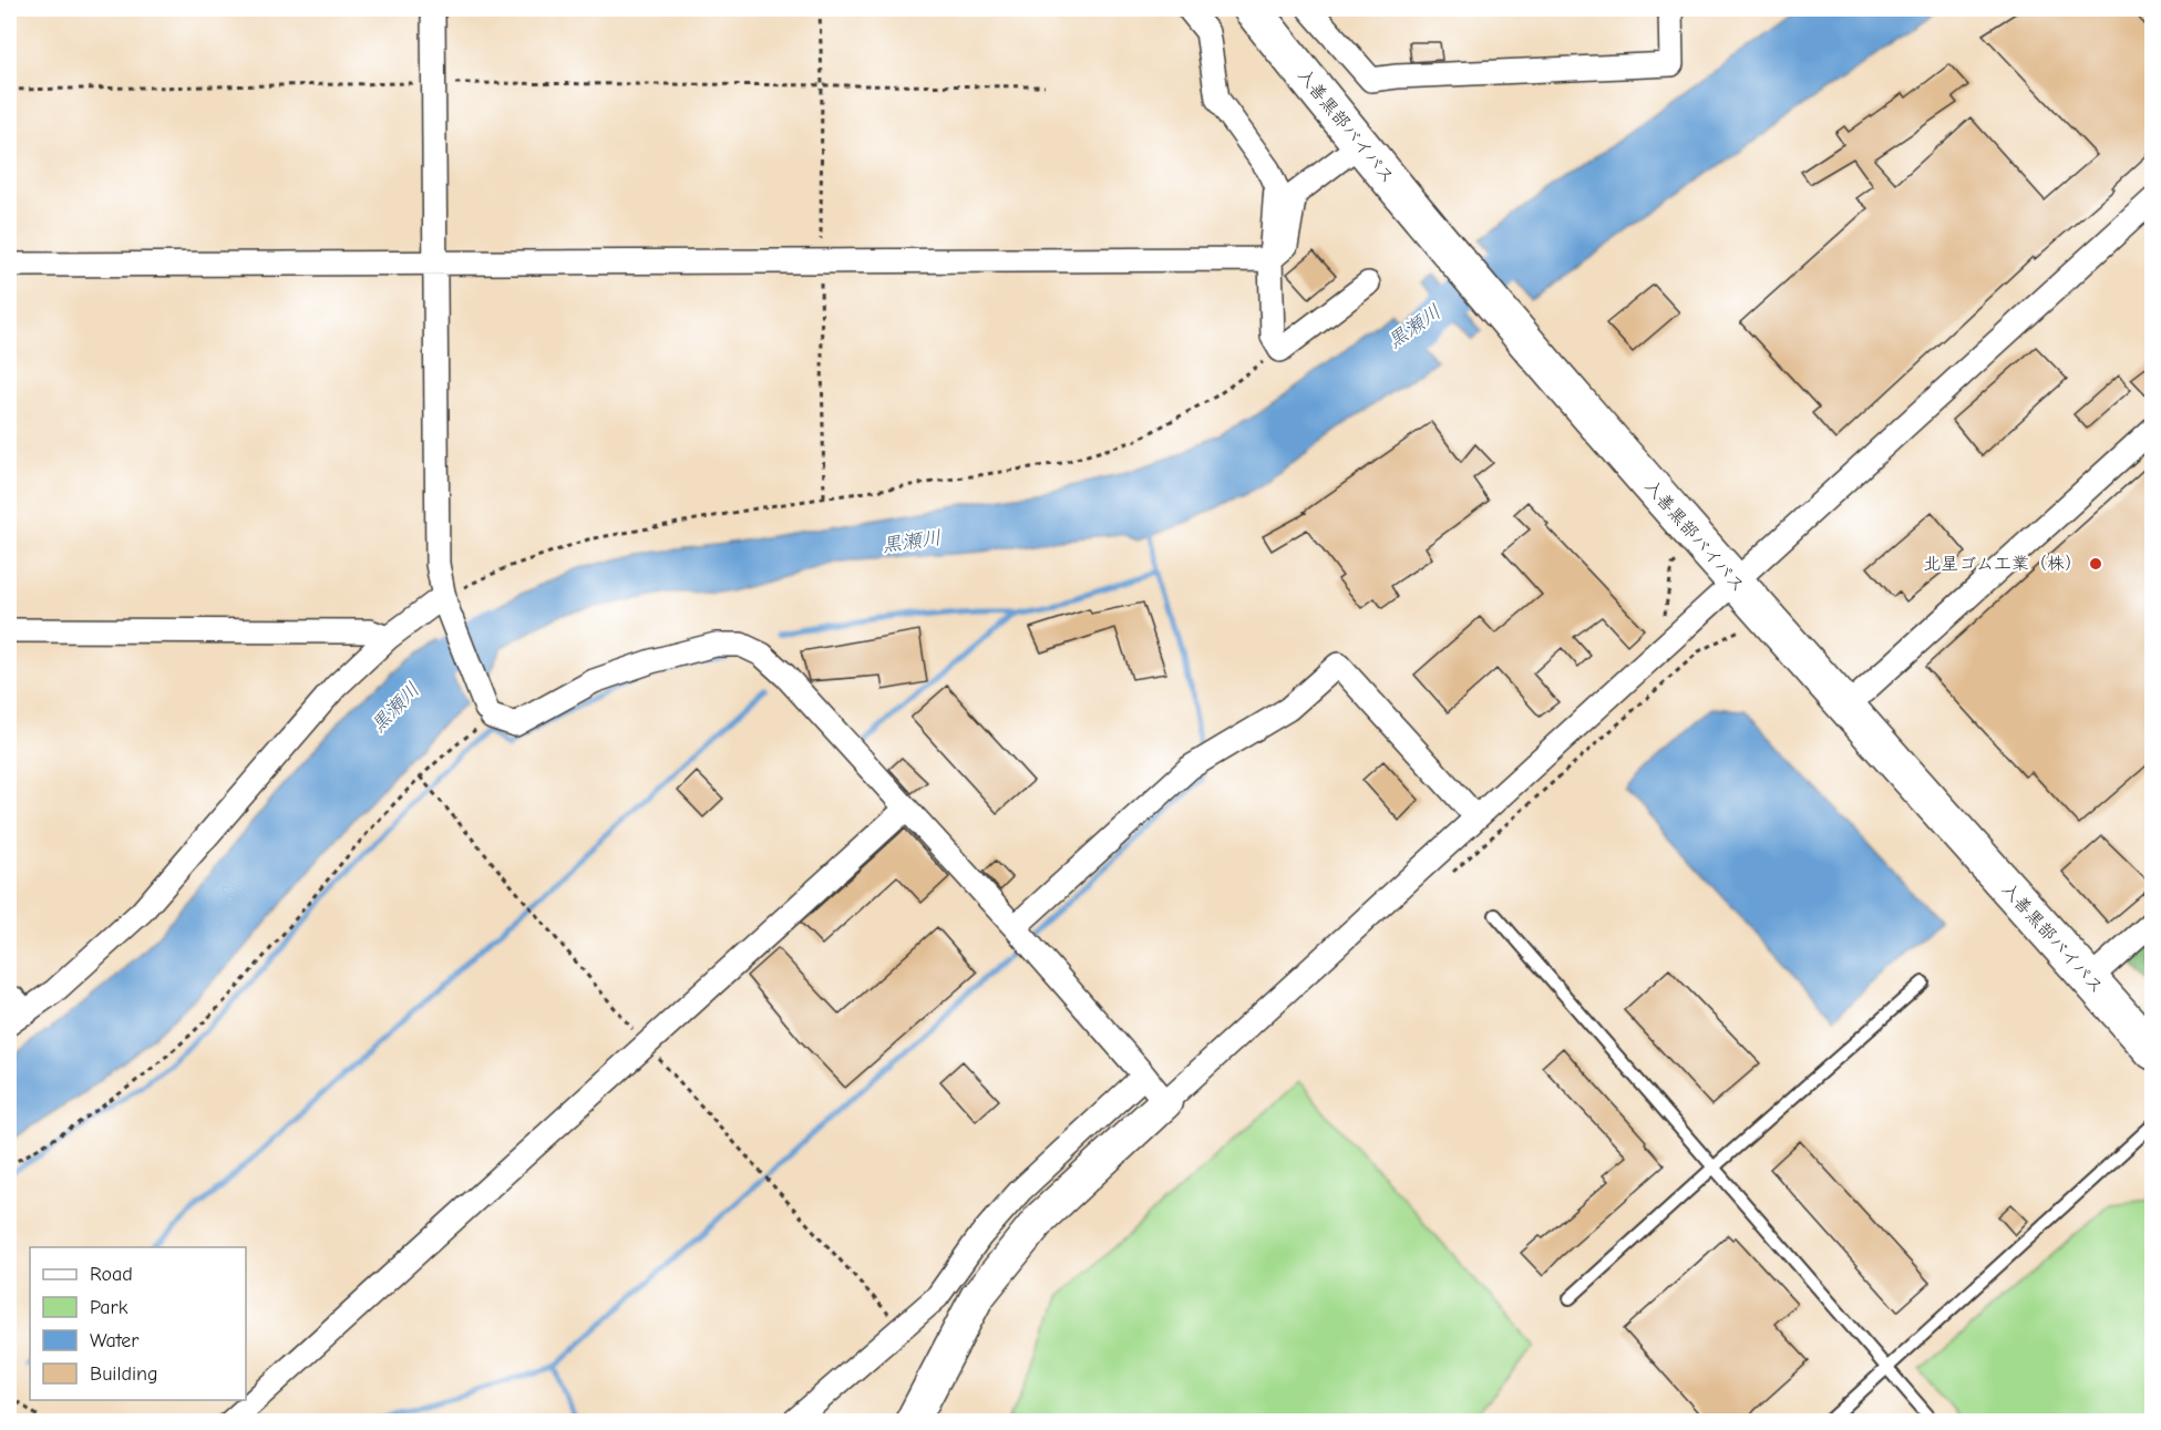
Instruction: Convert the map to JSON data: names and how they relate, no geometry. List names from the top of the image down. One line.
{"streets":{"highway":["入善黒部バイパス"]},"water":["黒瀬川"],"places":["北星ゴム工業（株）"],"legend":["Road","Park","Water","Building"]}
